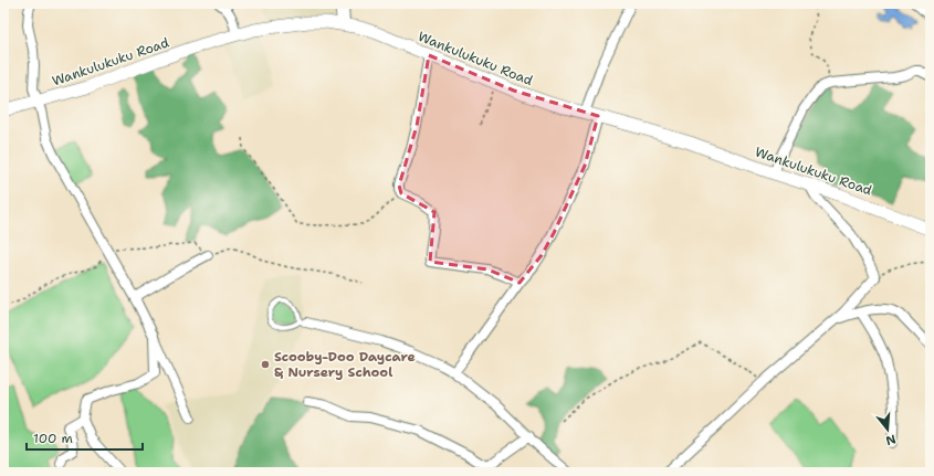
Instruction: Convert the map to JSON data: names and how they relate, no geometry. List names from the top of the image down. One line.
{"streets":{"main road":["Wankulukuku Road"]},"places":["Scooby-Doo Daycare & Nursery School"],"scale_bar":"100 m","north":"bottom"}
